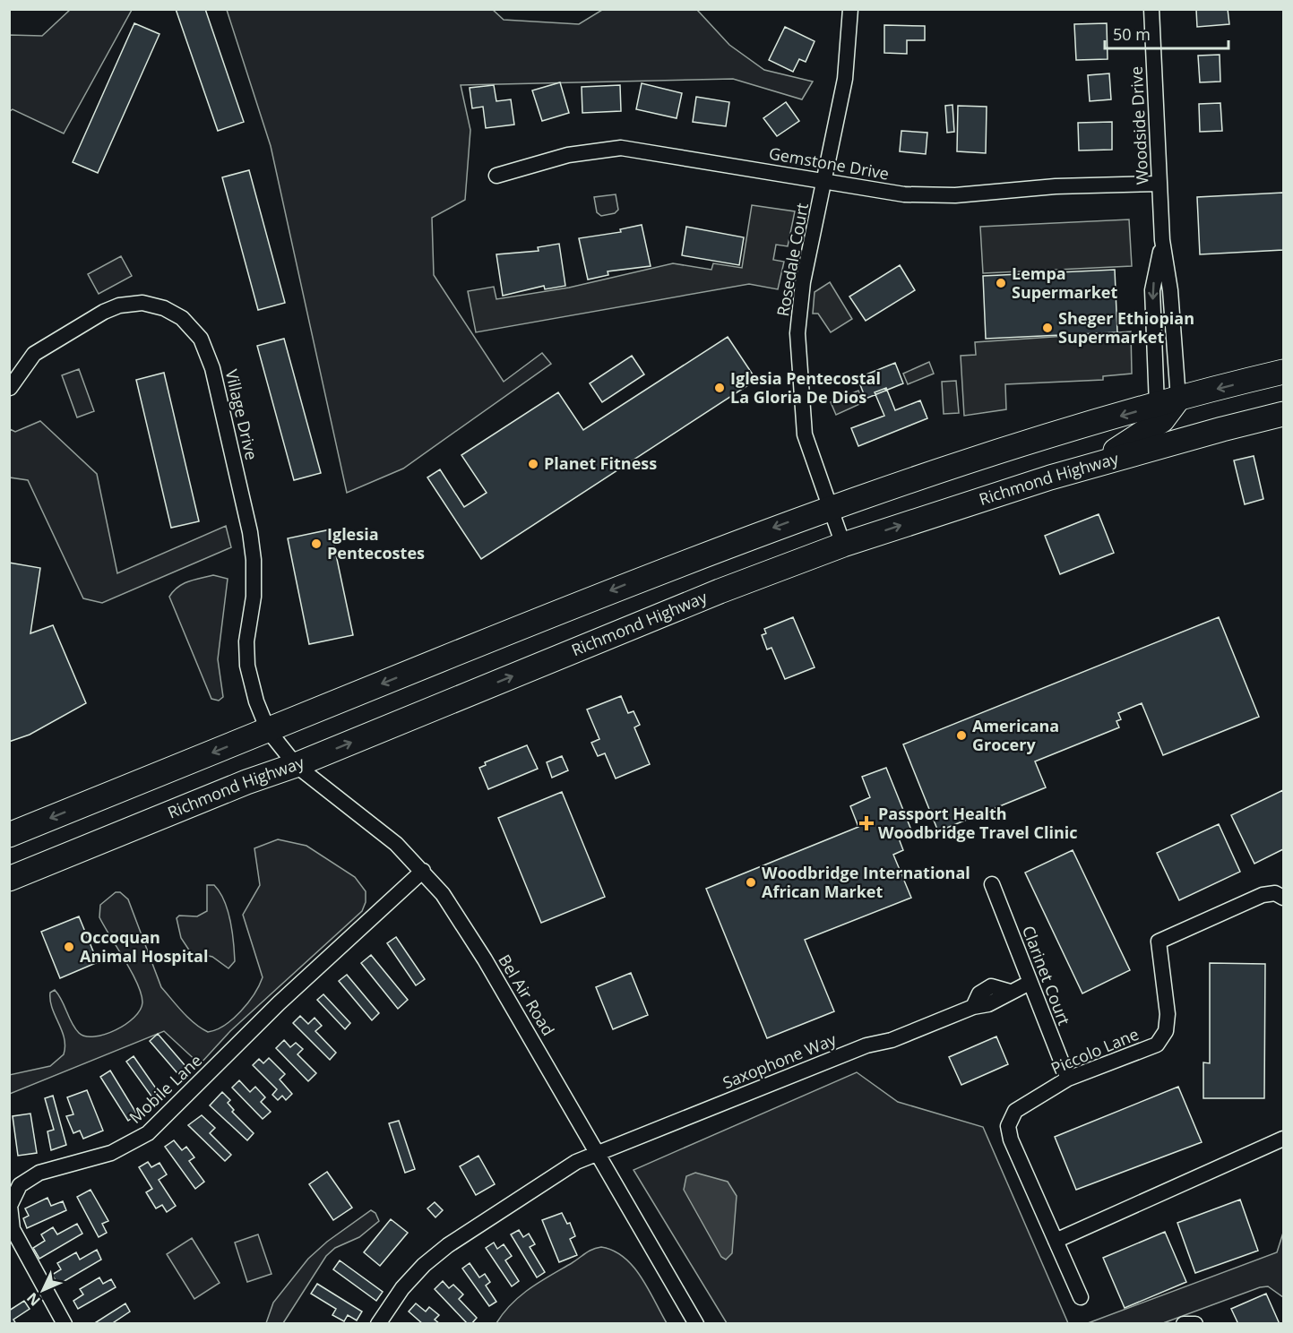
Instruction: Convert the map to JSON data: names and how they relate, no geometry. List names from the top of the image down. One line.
{"streets":{"main road":["Richmond Highway"],"street":["Woodside Drive","Gemstone Drive","Rosedale Court","Village Drive","Clarinet Court","Bel Air Road","Piccolo Lane","Saxophone Way","Mobile Lane"]},"crossings":[["Woodside Drive","Gemstone Drive"],["Gemstone Drive","Rosedale Court"],["Rosedale Court","Richmond Highway"],["Village Drive","Bel Air Road"],["Richmond Highway","Bel Air Road"],["Clarinet Court","Piccolo Lane"],["Clarinet Court","Saxophone Way"],["Bel Air Road","Saxophone Way"],["Bel Air Road","Mobile Lane"]],"places":{"other":["Lempa Supermarket","Sheger Ethiopian Supermarket","Iglesia Pentecostal La Gloria De Dios","Planet Fitness","Iglesia Pentecostes","Americana Grocery","Woodbridge International African Market","Occoquan Animal Hospital"],"health":["Passport Health Woodbridge Travel Clinic"]},"scale_bar":"50 m","north":"bottom left"}
